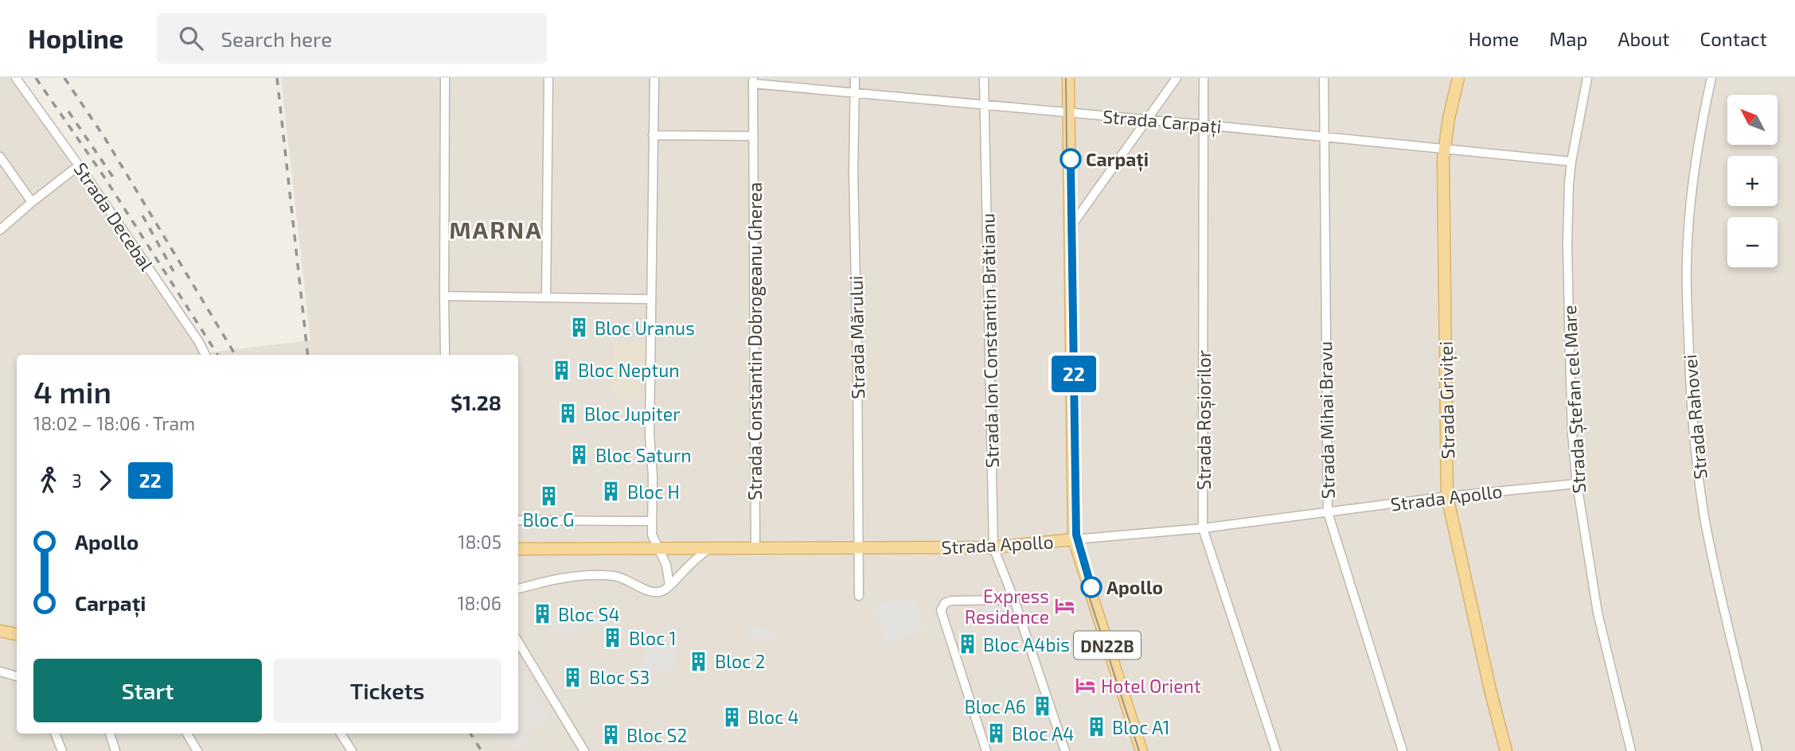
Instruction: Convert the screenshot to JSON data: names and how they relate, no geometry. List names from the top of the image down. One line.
{"streets":{"main road":["Strada Griviței","Strada Apollo","DN22B"],"street":["Strada Carpați","Strada Decebal","Strada Mărului","Strada Ion Constantin Brătianu","Strada Constantin Dobrogeanu Gherea","Strada Ștefan cel Mare","Strada Rahovei","Strada Roșiorilor","Strada Mihai Bravu"]},"crossings":[["Strada Carpați","Strada Mărului"],["Strada Carpați","Strada Ion Constantin Brătianu"],["Strada Carpați","Strada Constantin Dobrogeanu Gherea"],["Strada Carpați","Strada Ștefan cel Mare"],["Strada Carpați","Strada Griviței"],["Strada Carpați","Strada Roșiorilor"],["Strada Carpați","Strada Mihai Bravu"],["Strada Carpați","DN22B"],["Strada Mărului","Strada Apollo"],["Strada Ion Constantin Brătianu","Strada Apollo"],["Strada Constantin Dobrogeanu Gherea","Strada Apollo"],["Strada Ștefan cel Mare","Strada Apollo"],["Strada Griviței","Strada Apollo"],["Strada Roșiorilor","Strada Apollo"],["Strada Mihai Bravu","Strada Apollo"],["Strada Apollo","DN22B"]],"districts":["MARNA"],"places":{"other":["Carpați","Apollo"],"building":["Bloc Uranus","Bloc Neptun","Bloc Jupiter","Bloc Saturn","Bloc H","Bloc G","Bloc S4","Bloc 1","Bloc A4bis","Bloc 2","Bloc S3","Bloc A6","Bloc 4","Bloc A1","Bloc A4","Bloc S2"],"hotel":["Express Residence","Hotel Orient"]},"lines":["tram line 22"],"north":"top left","page":{"header":"Hopline","search":"Search here","nav":["Home","Map","About","Contact"],"on_map":"22","map_buttons":["+","−"],"heading":["4 min","18:02 – 18:06 · Tram","$1.28"],"legs":["3","22"],"list":[{"name":"Apollo","value":"18:05"},{"name":"Carpați","value":"18:06"}],"buttons":["Start","Tickets"]}}
